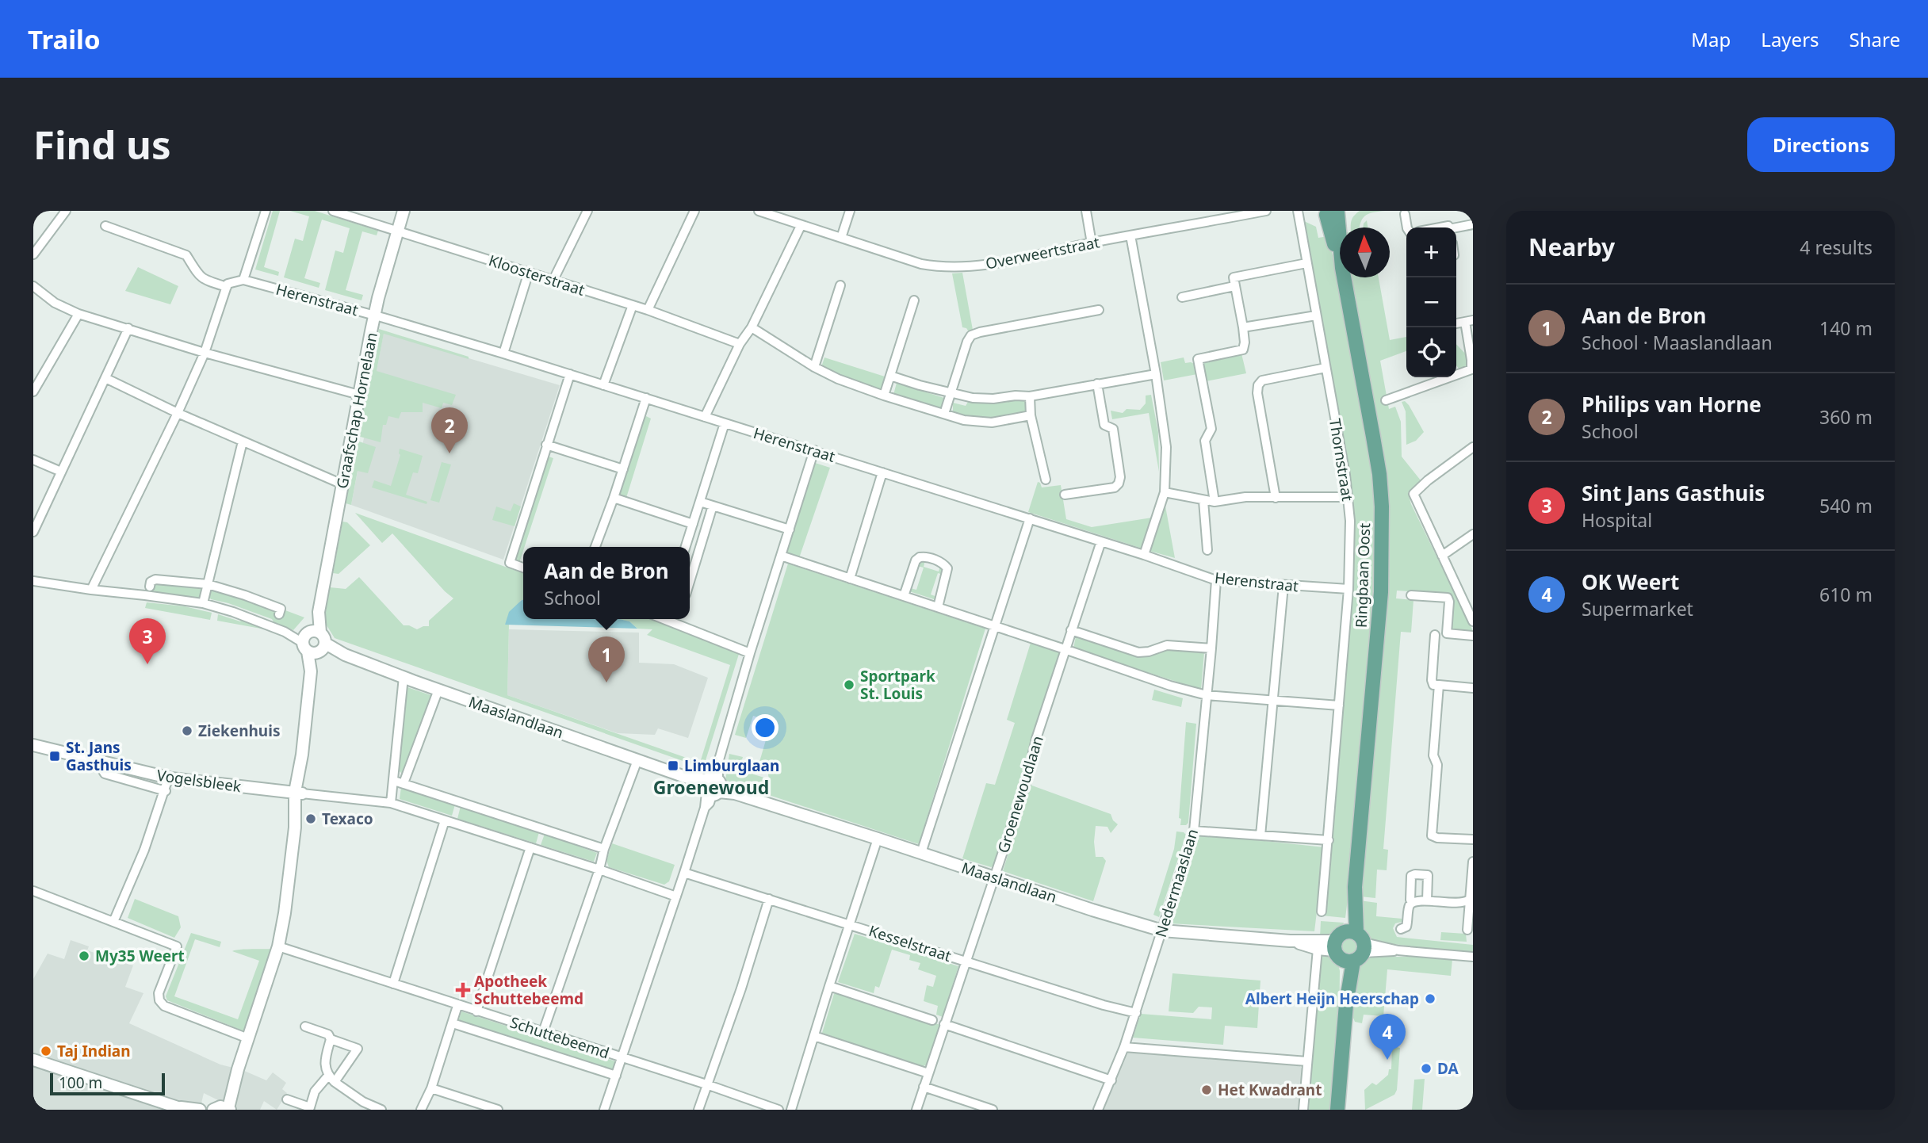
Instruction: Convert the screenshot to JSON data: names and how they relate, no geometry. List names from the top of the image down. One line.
{"streets":{"main road":["Ringbaan Oost"],"street":["Overweertstraat","Kloosterstraat","Herenstraat","Graafschap Hornelaan","Thornstraat","Maaslandlaan","Vogelsbleek","Groenewoudlaan","Nedermaaslaan","Kesselstraat","Schuttebeemd"]},"crossings":[["Kloosterstraat","Graafschap Hornelaan"],["Herenstraat","Graafschap Hornelaan"],["Herenstraat","Thornstraat"],["Herenstraat","Groenewoudlaan"],["Herenstraat","Nedermaaslaan"],["Graafschap Hornelaan","Maaslandlaan"],["Graafschap Hornelaan","Vogelsbleek"],["Graafschap Hornelaan","Schuttebeemd"],["Ringbaan Oost","Maaslandlaan"],["Maaslandlaan","Groenewoudlaan"],["Maaslandlaan","Nedermaaslaan"],["Groenewoudlaan","Kesselstraat"],["Nedermaaslaan","Kesselstraat"]],"districts":["Groenewoud"],"places":{"other":["Sportpark St. Louis","Ziekenhuis","Texaco","My35 Weert","Albert Heijn Heerschap","Taj Indian","DA","Het Kwadrant"],"transit":["St. Jans Gasthuis","Limburglaan"],"health":["Apotheek Schuttebeemd"]},"scale_bar":"100 m","north":"top","page":{"header":"Trailo","nav":["Map","Layers","Share"],"buttons":"Directions","title":"Find us","heading":["Nearby","4 results"],"map_buttons":["+","−"],"list":[{"mark":"1","name":"Aan de Bron","note":"School · Maaslandlaan","value":"140 m"},{"mark":"2","name":"Philips van Horne","note":"School","value":"360 m"},{"mark":"3","name":"Sint Jans Gasthuis","note":"Hospital","value":"540 m"},{"mark":"4","name":"OK Weert","note":"Supermarket","value":"610 m"}],"pins":["2","3","1","4"],"popup":["Aan de Bron","School"],"scale":"100 m"}}
